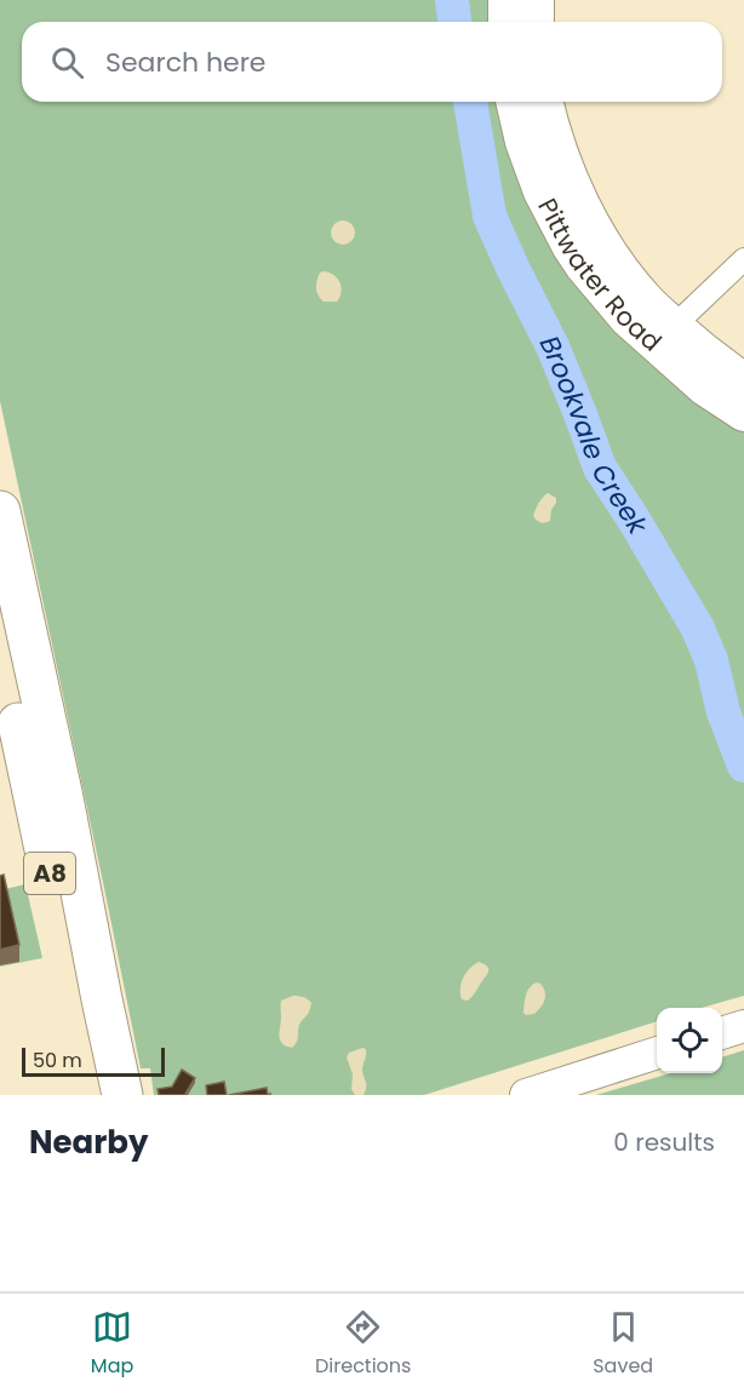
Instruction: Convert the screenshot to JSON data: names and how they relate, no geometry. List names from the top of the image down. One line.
{"streets":{"highway":["A8"],"main road":["Pittwater Road"]},"water":["Brookvale Creek"],"scale_bar":"50 m","page":{"search":"Search here","scale":"50 m","heading":["Nearby","0 results"],"nav":["Map","Directions","Saved"]}}
